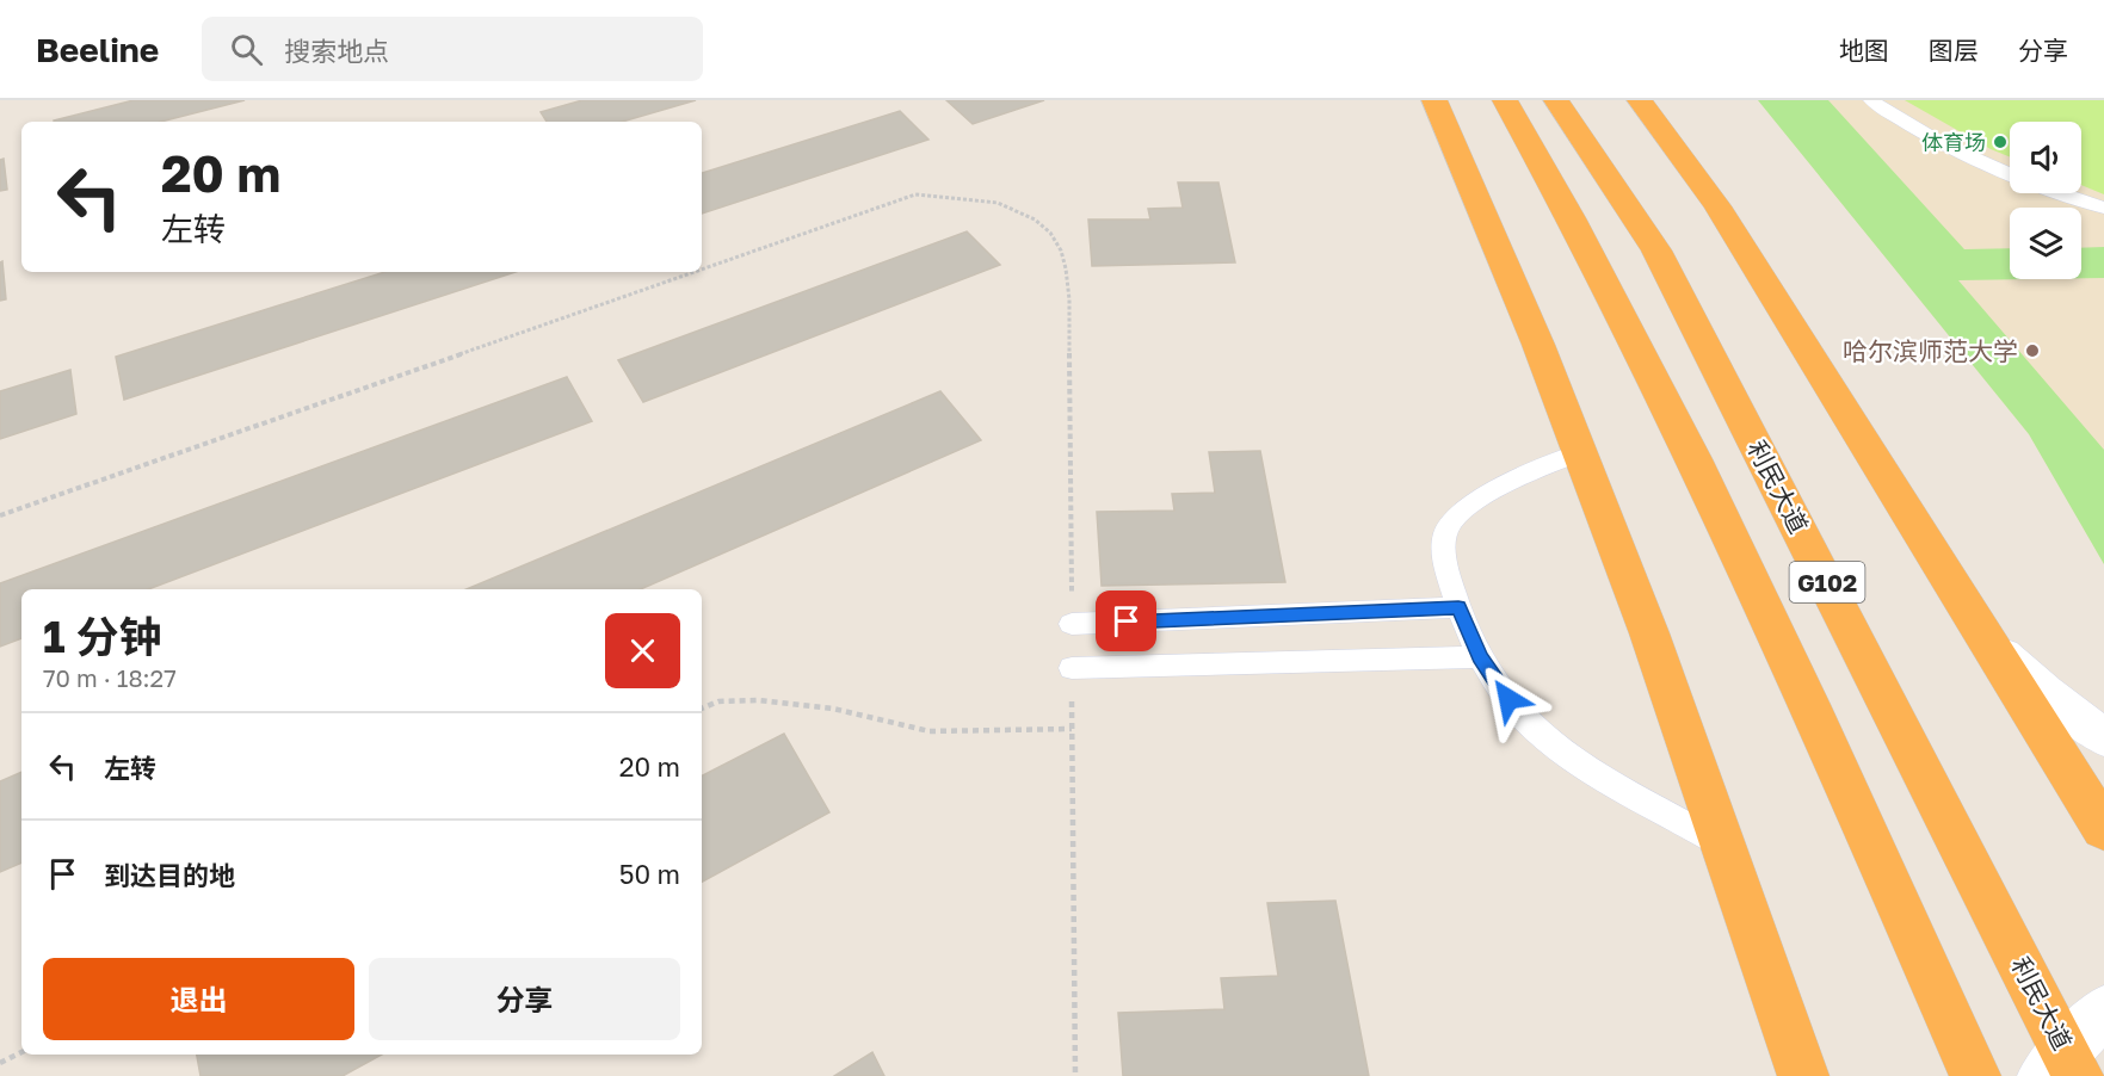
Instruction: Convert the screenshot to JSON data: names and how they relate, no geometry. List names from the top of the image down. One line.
{"streets":{"highway":["利民大道","G102"]},"places":["体育场","哈尔滨师范大学"],"page":{"header":"Beeline","search":"搜索地点","nav":["地图","图层","分享"],"turn":["20 m","左转"],"heading":["1 分钟","70 m · 18:27"],"list":[{"name":"左转","value":"20 m"},{"name":"到达目的地","value":"50 m"}],"buttons":["退出","分享"]}}
